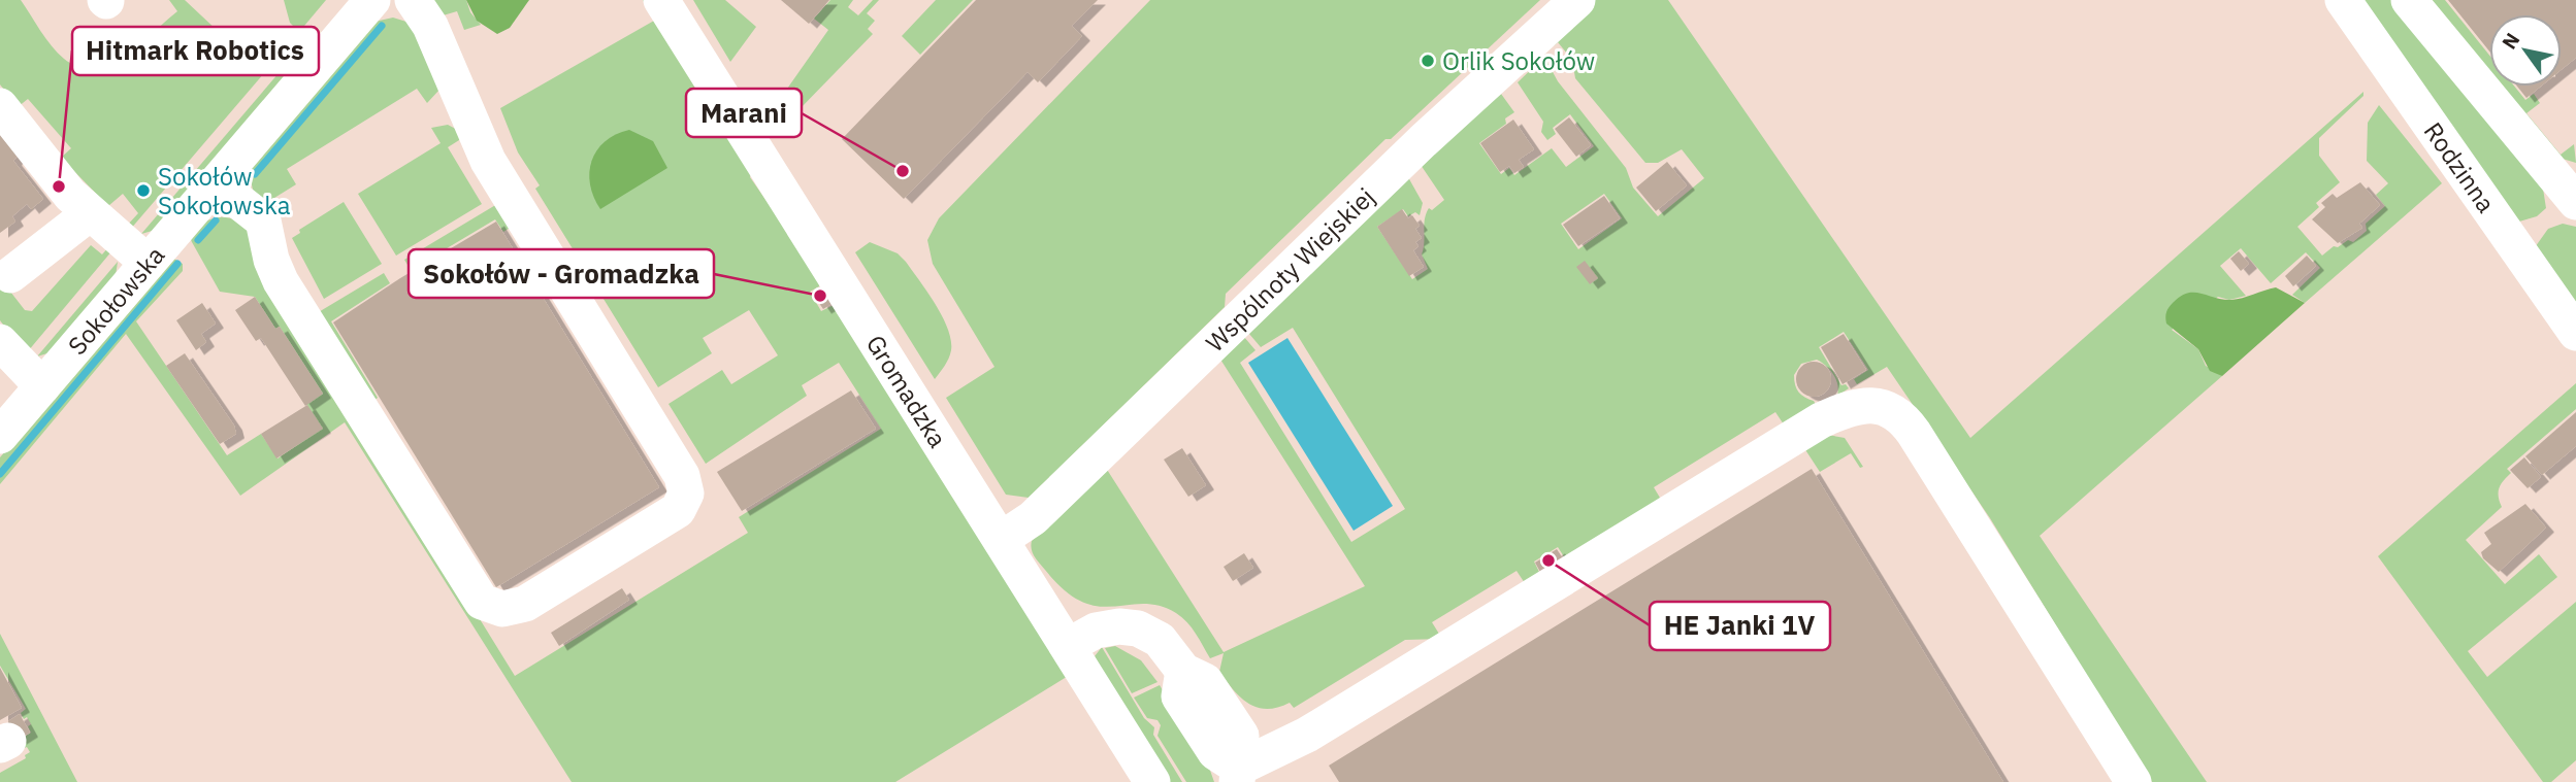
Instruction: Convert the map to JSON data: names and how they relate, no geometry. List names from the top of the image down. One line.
{"streets":{"street":["Rodzinna","Wspólnoty Wiejskiej","Sokołowska","Gromadzka"]},"crossings":[["Wspólnoty Wiejskiej","Gromadzka"]],"places":["Orlik Sokołów","Marani","Hitmark Robotics","Sokołów Sokołowska","Sokołów - Gromadzka","HE Janki 1V"],"north":"top left"}
